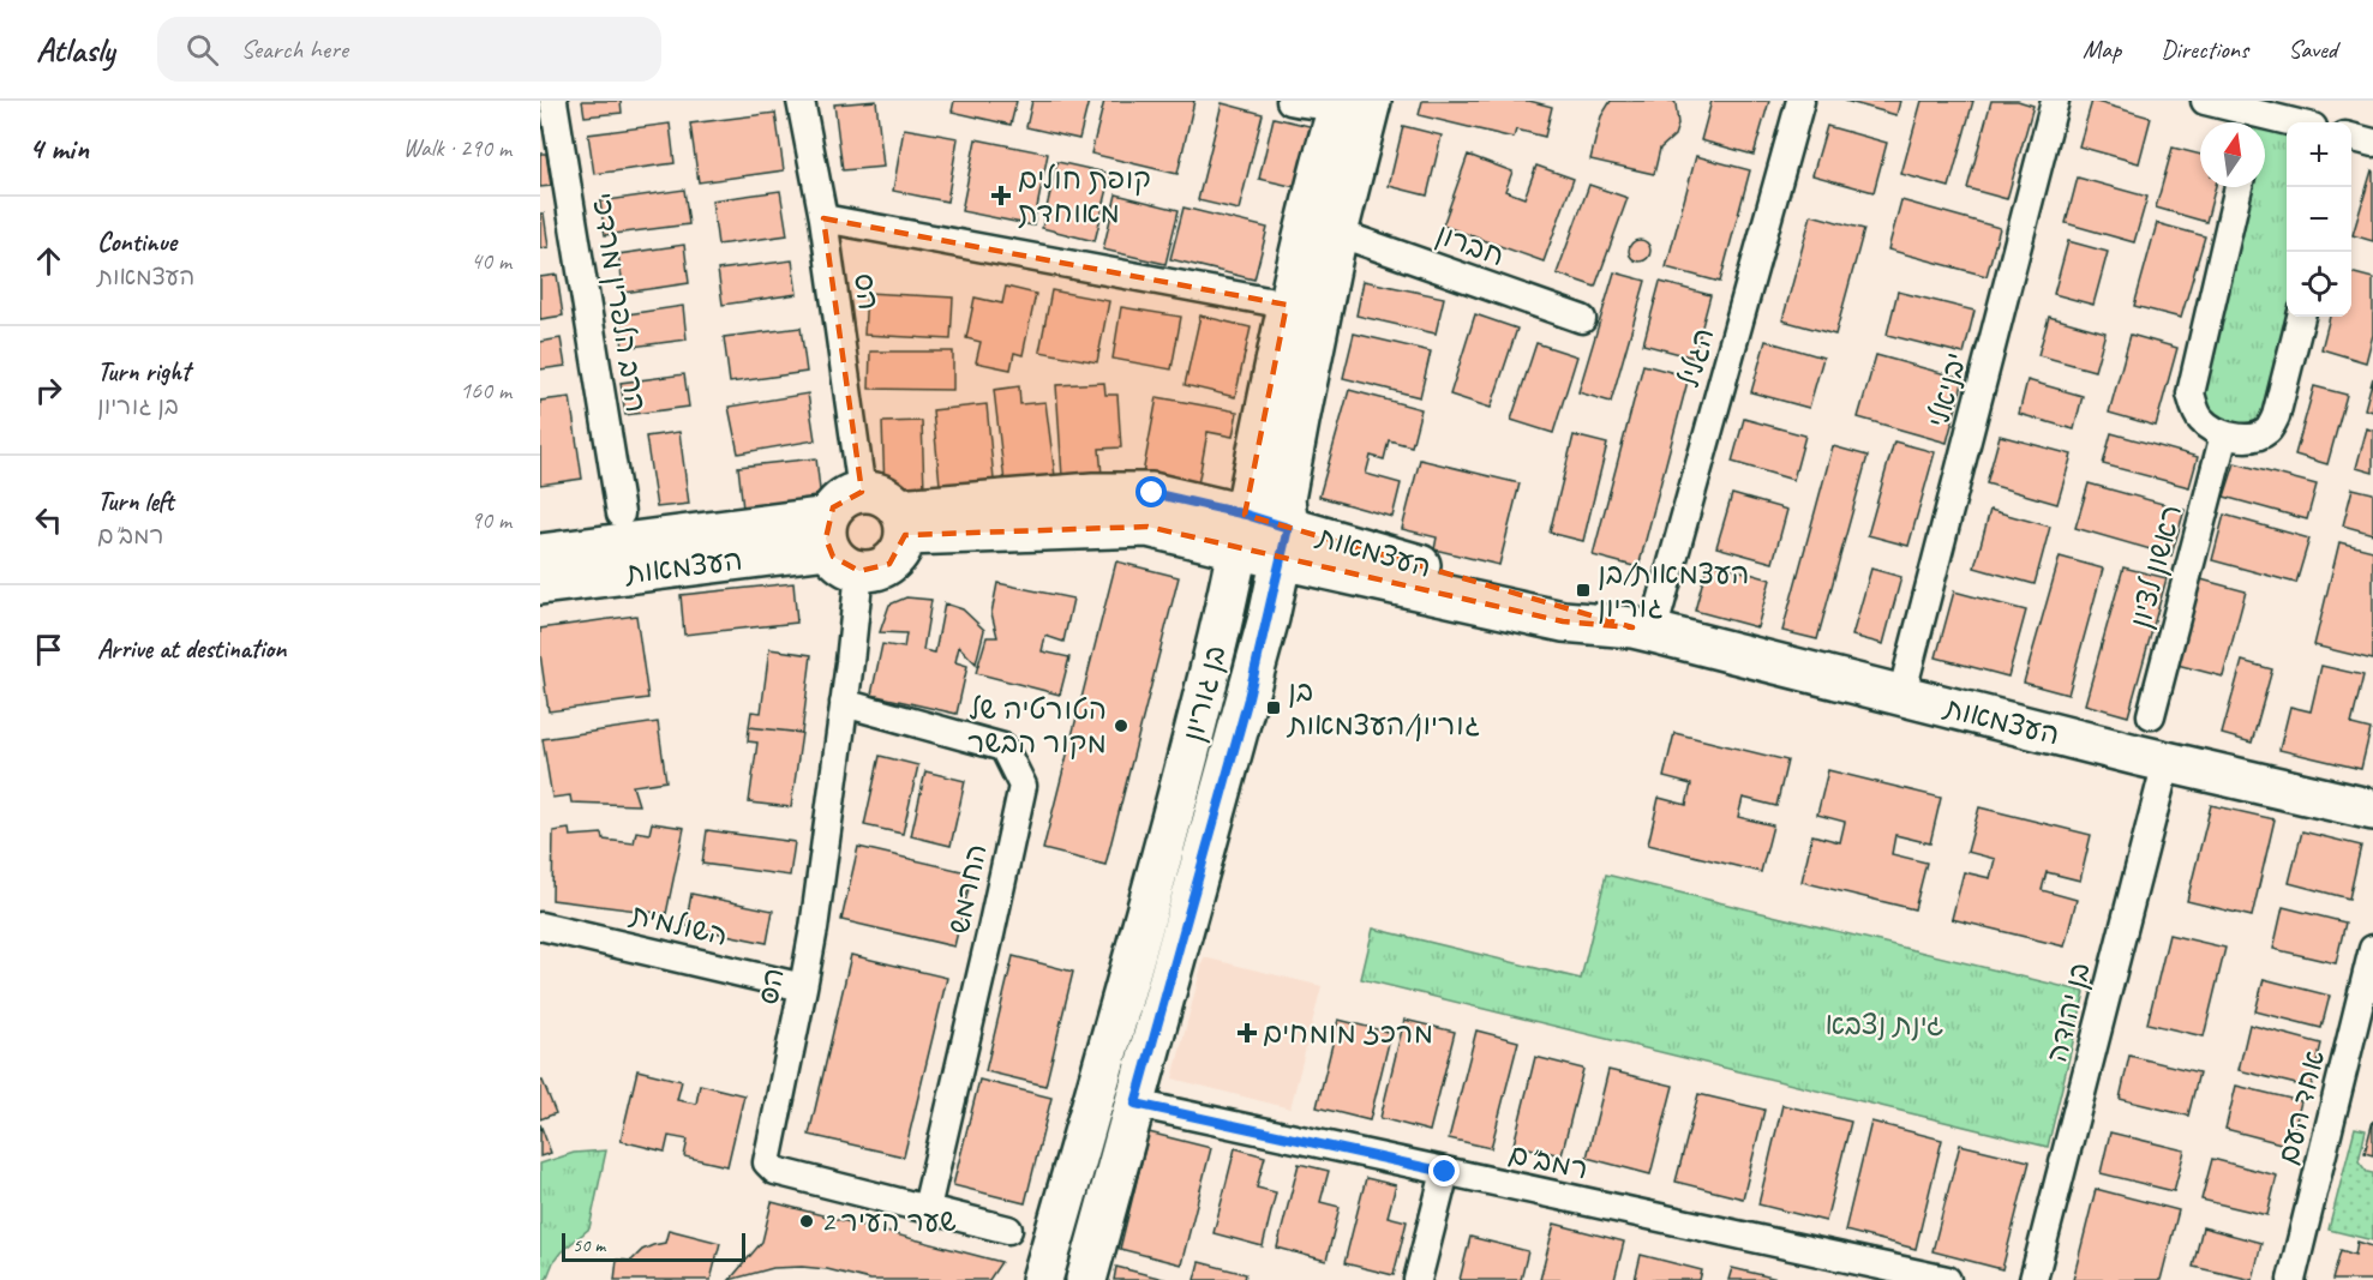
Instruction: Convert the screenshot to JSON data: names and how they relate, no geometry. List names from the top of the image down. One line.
{"streets":{"street":["חברון","הס","הרב הלפרין מרדכי","הגליל","יבניאלי","העצמאות","ראשון לציון","בן גוריון","החרמש","השולמית","בן יהודה","אחד העם","רמב\"ם"]},"crossings":[["חברון","בן גוריון"],["הס","העצמאות"],["הס","החרמש"],["הס","השולמית"],["הגליל","העצמאות"],["יבניאלי","העצמאות"],["העצמאות","בן גוריון"],["העצמאות","בן יהודה"],["בן גוריון","רמב\"ם"]],"parks":["גינת נצבא"],"places":{"health":["קופת חולים מאוחדת","מרכז מומחים"],"transit":["העצמאות/בן גוריון","בן גוריון/העצמאות"],"other":["הטורטיה של מקור הבשר","שער העיר 2"]},"scale_bar":"50 m","north":"top","page":{"header":"Atlasly","search":"Search here","nav":["Map","Directions","Saved"],"heading":["4 min","Walk · 290 m"],"map_buttons":["+","−"],"list":[["Continue","העצמאות","40 m"],["Turn right","בן גוריון","160 m"],["Turn left","רמב\"ם","90 m"],"Arrive at destination"],"scale":"50 m"}}
